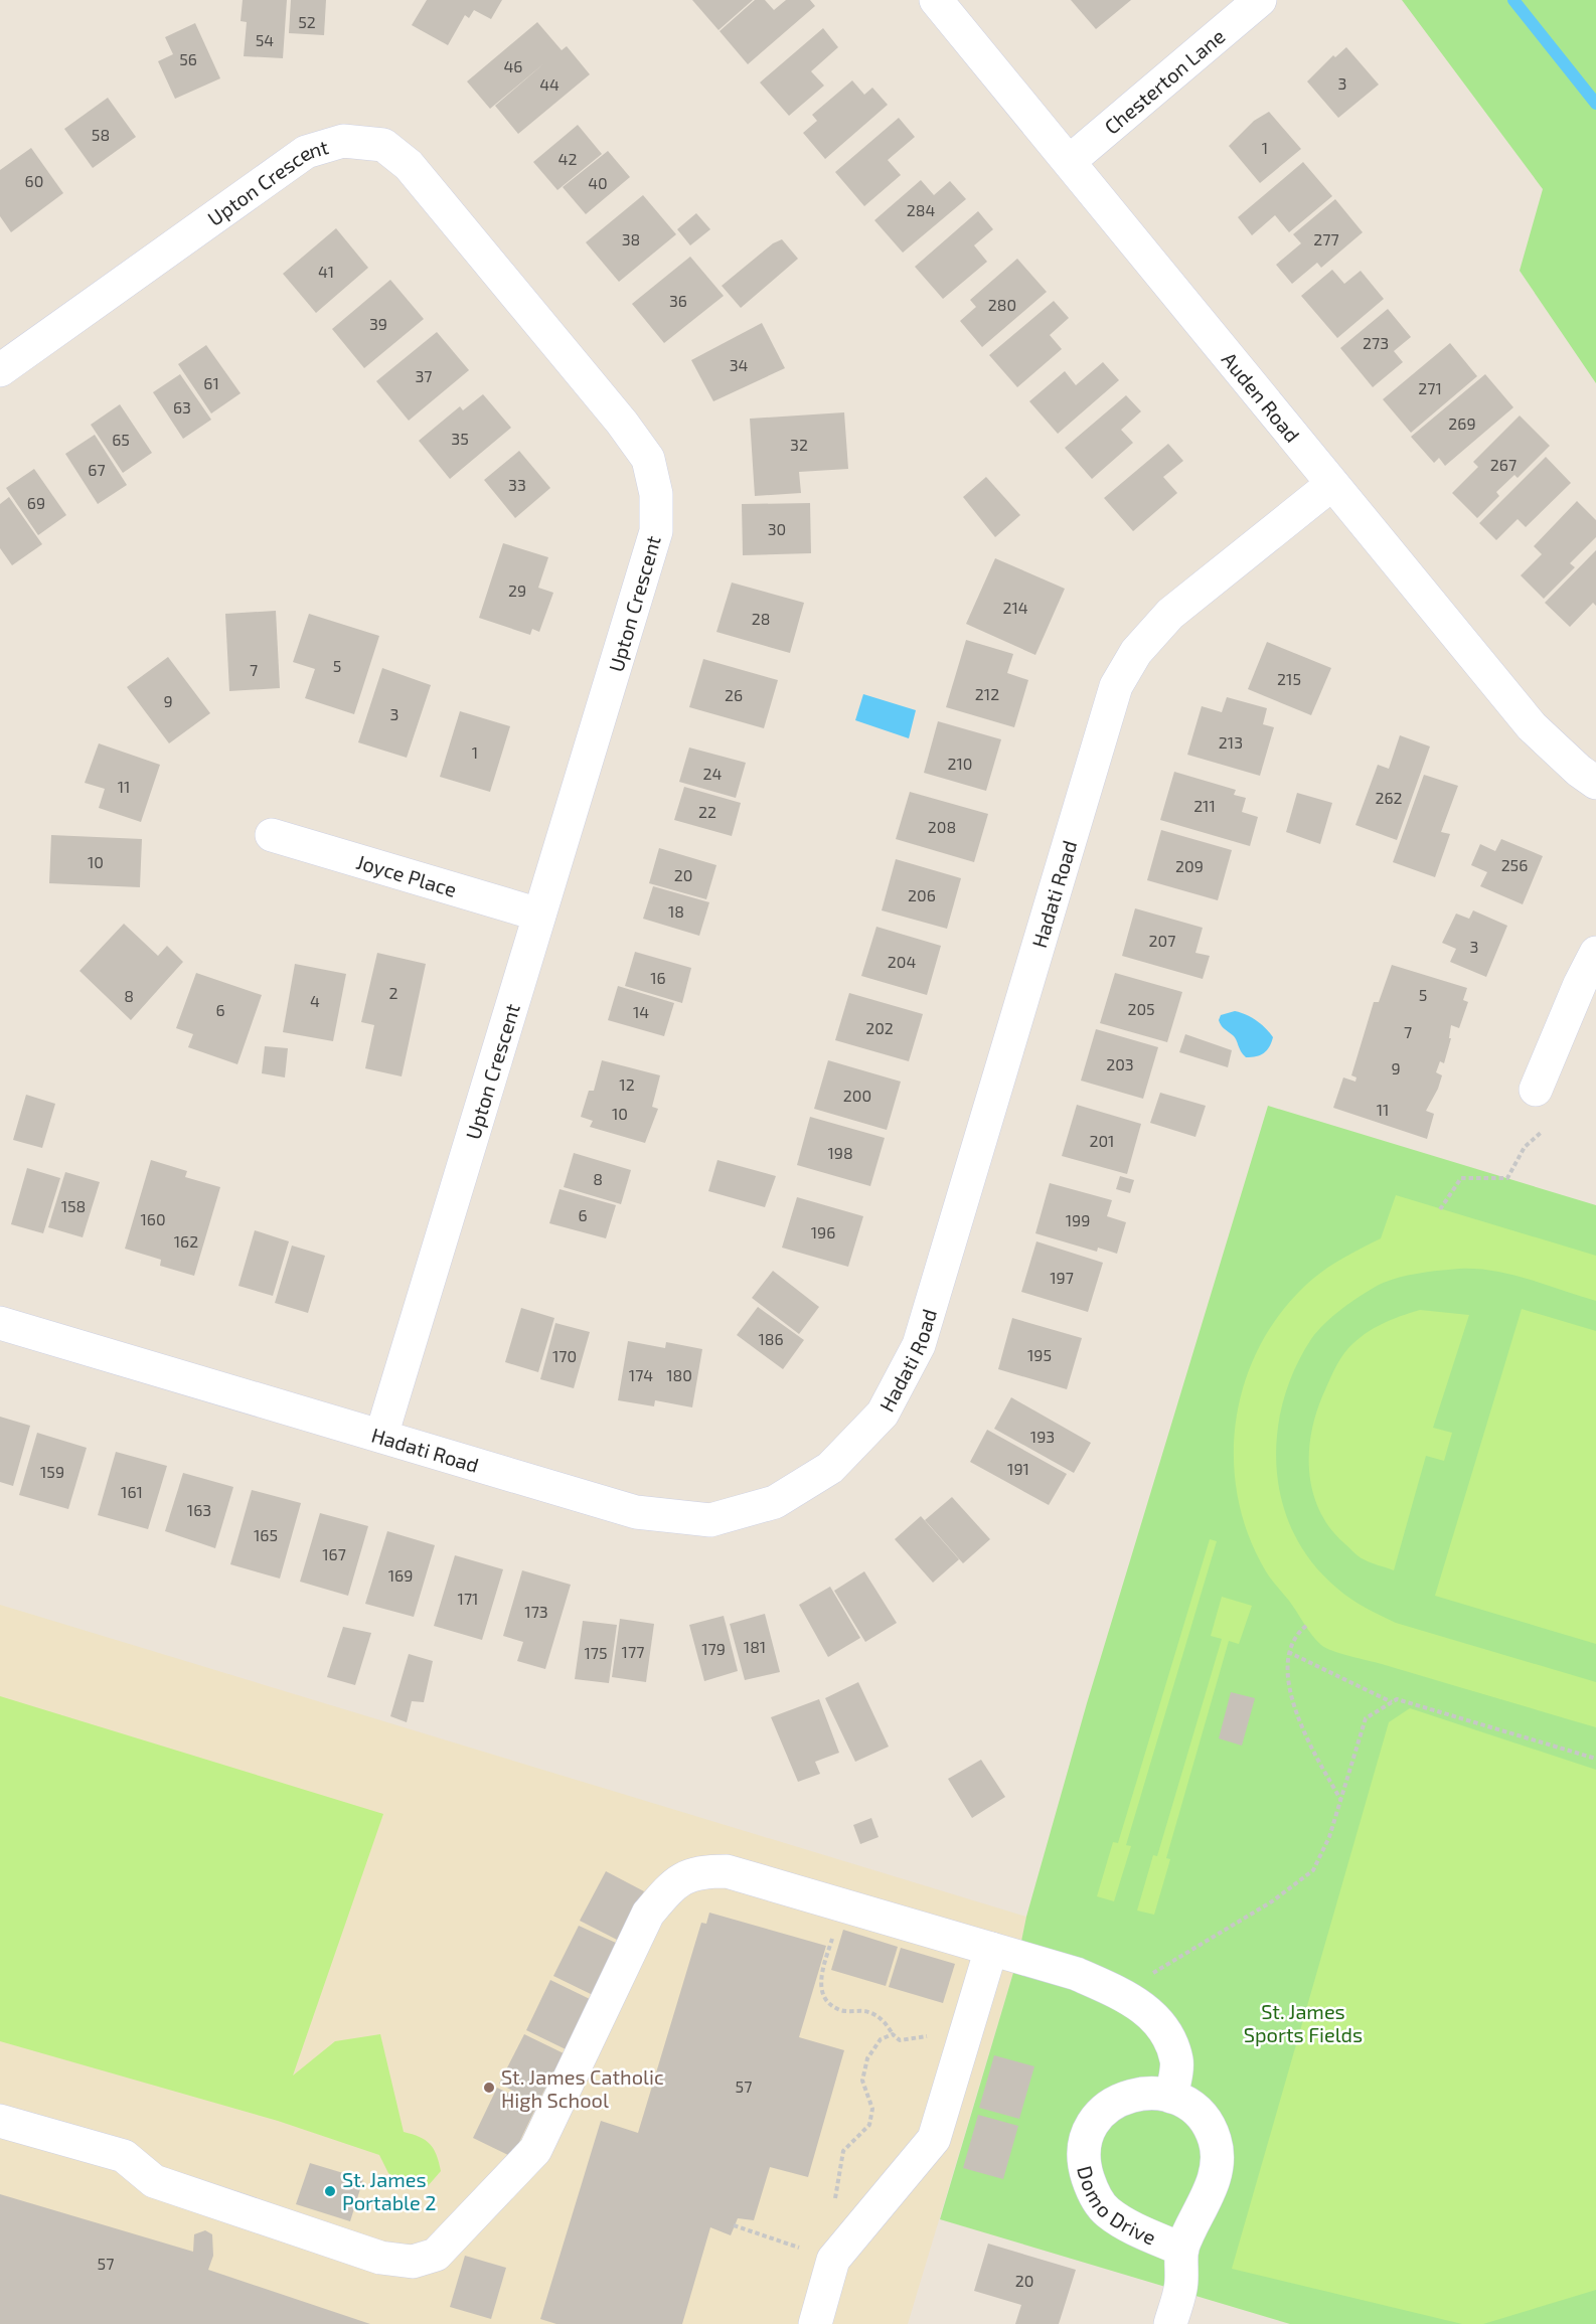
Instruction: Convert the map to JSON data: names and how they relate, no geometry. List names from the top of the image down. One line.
{"streets":{"street":["Chesterton Lane","Upton Crescent","Auden Road","Joyce Place","Hadati Road","Domo Drive"]},"crossings":[["Chesterton Lane","Auden Road"],["Upton Crescent","Joyce Place"],["Upton Crescent","Hadati Road"],["Auden Road","Hadati Road"]],"parks":["St. James Sports Fields"],"places":["St. James Catholic High School","St. James Portable 2"],"house_numbers":["52","54","56","46","3","44","58","1","42","60","40","284","38","277","41","36","280","39","273","34","37","61","271","63","269","35","65","32","267","67","33","69","30","29","214","28","5","7","215","212","26","9","3","213","1","210","24","11","262","211","22","208","10","256","209","20","206","18","207","3","204","16","2","5","8","4","205","6","14","202","7","203","9","12","200","11","10","201","198","8","158","6","160","199","196","162","197","186","195","170","174","180","193","191","159","161","163","165","167","169","171","173","181","179","177","175","57","57","20"]}
